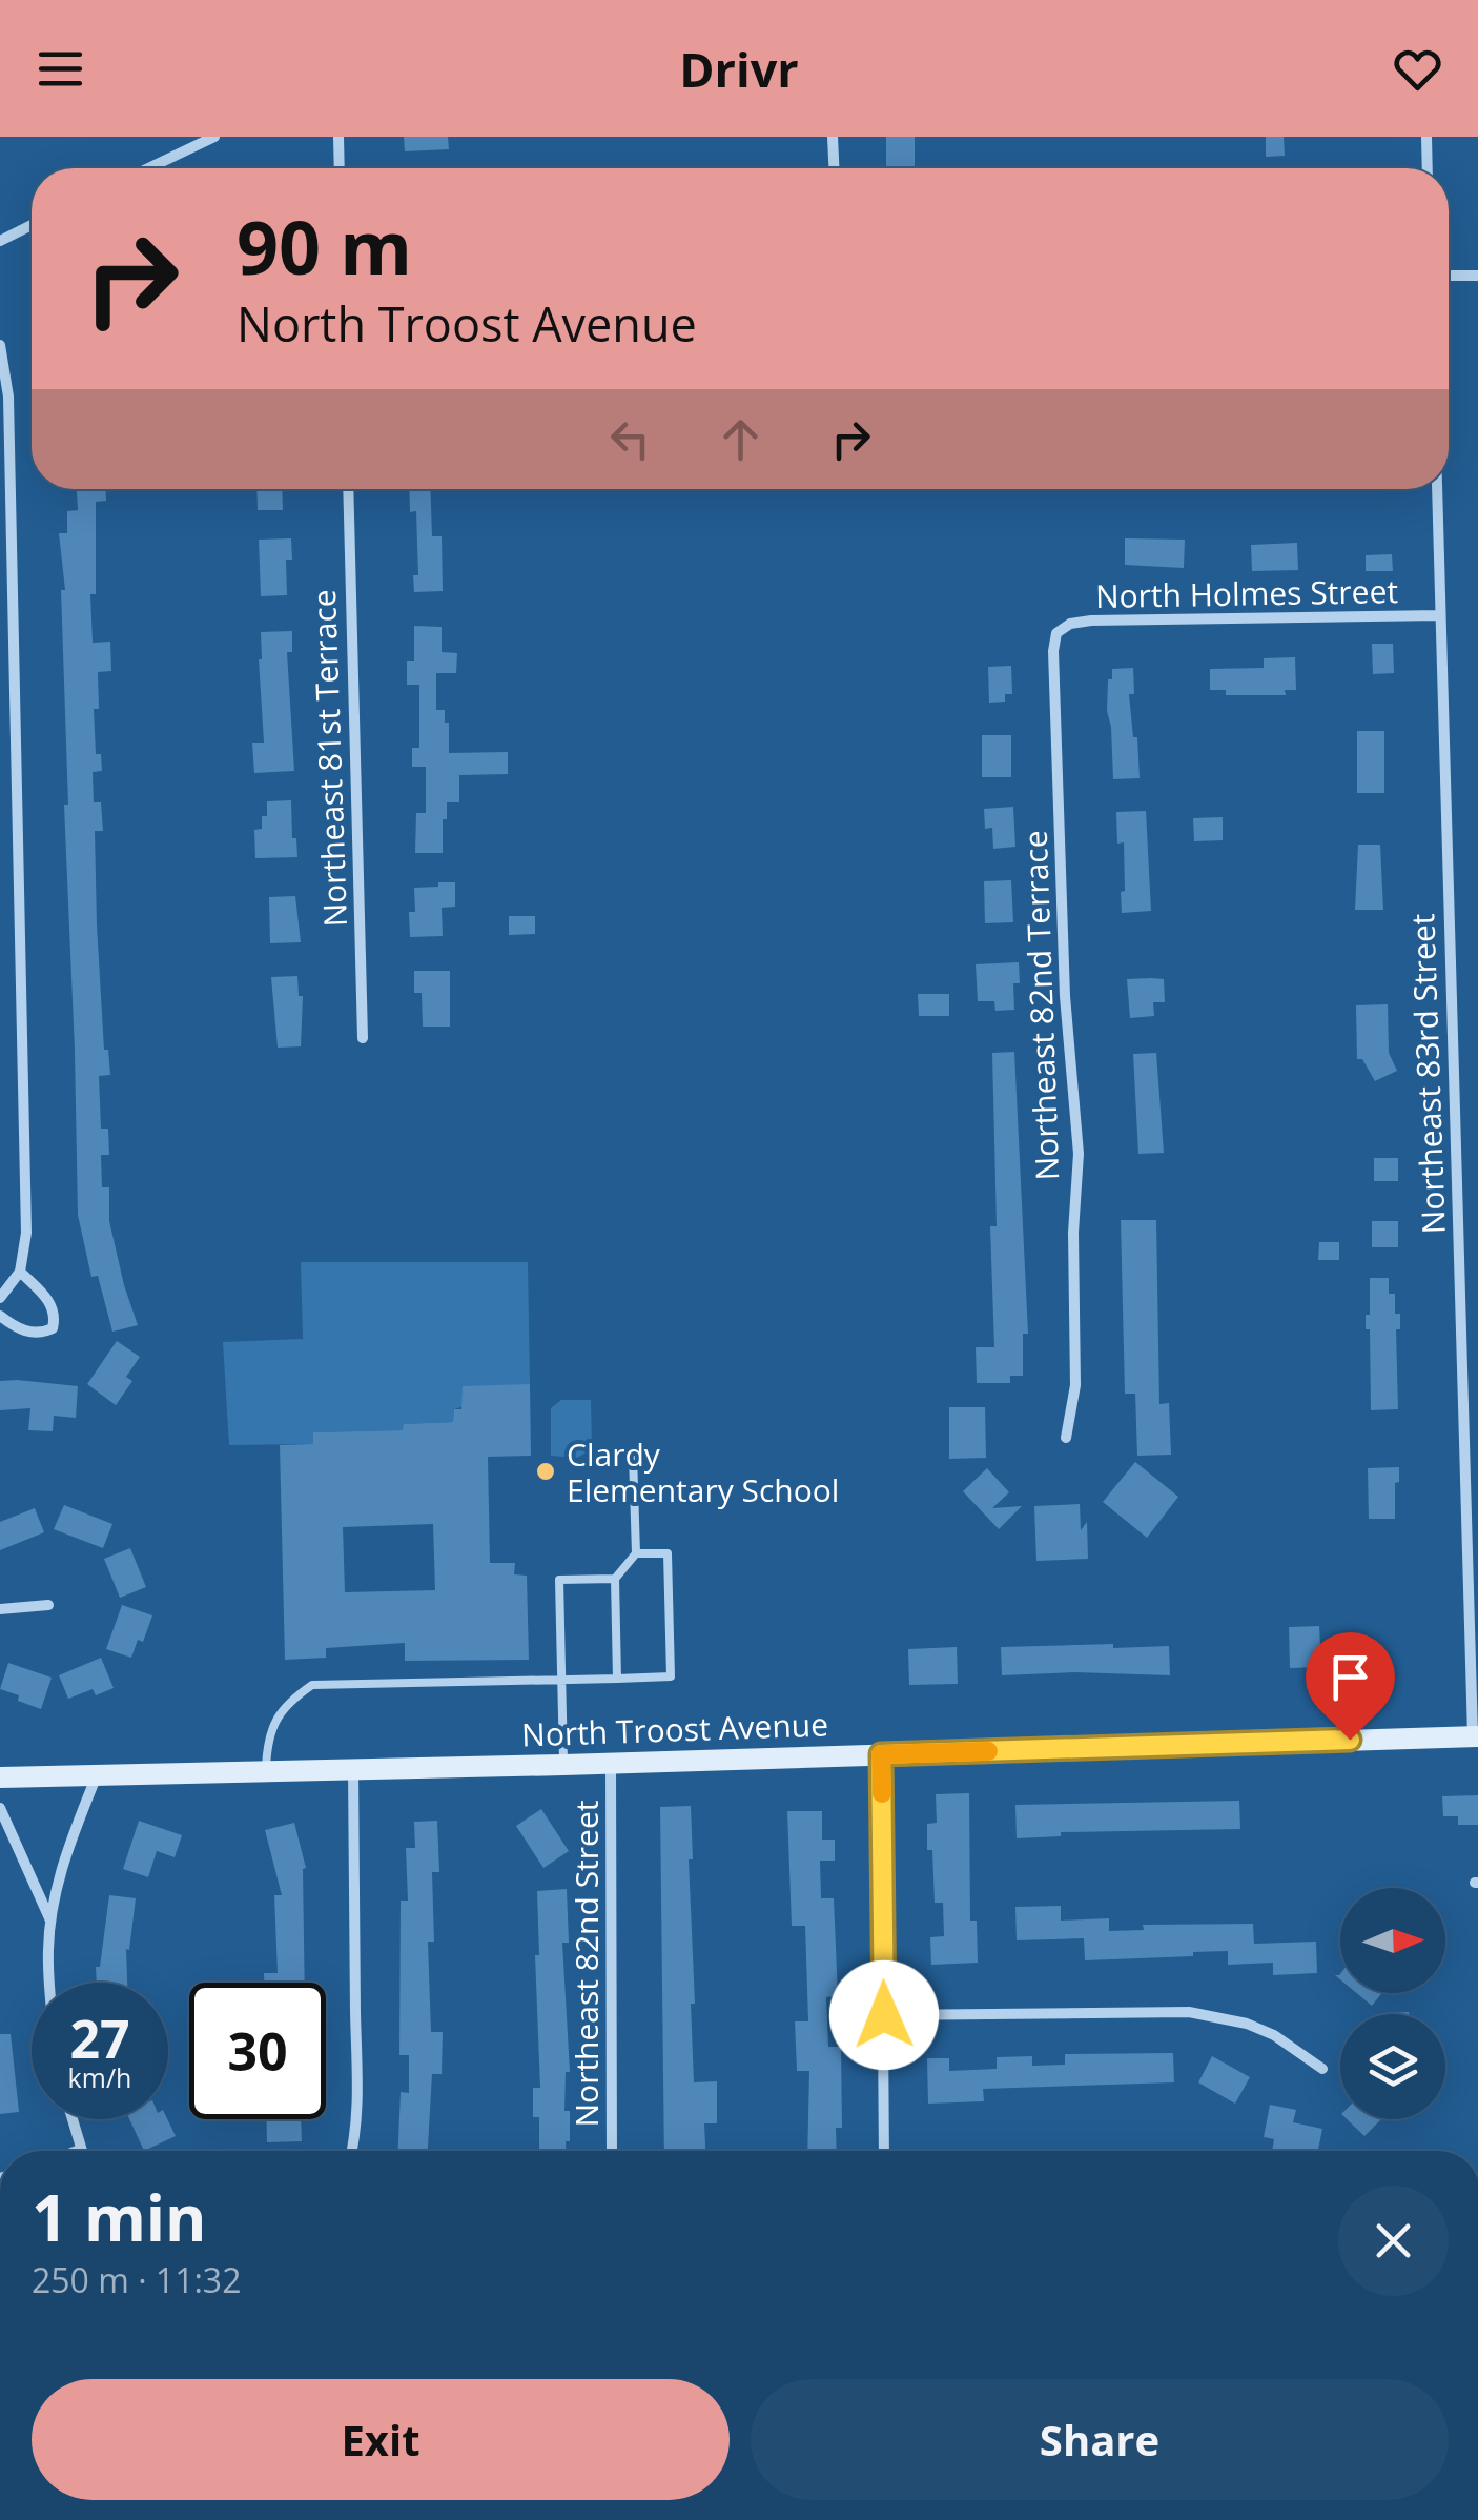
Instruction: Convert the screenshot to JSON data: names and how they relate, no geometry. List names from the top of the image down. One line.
{"streets":{"street":["North Holmes Street","Northeast 81st Terrace","Northeast 82nd Terrace","Northeast 83rd Street","North Troost Avenue","Northeast 82nd Street"]},"crossings":[["North Holmes Street","Northeast 82nd Terrace"],["North Holmes Street","Northeast 83rd Street"],["Northeast 83rd Street","North Troost Avenue"],["North Troost Avenue","Northeast 82nd Street"]],"places":["Clardy Elementary School"],"north":"right","page":{"header":"Drivr","turn":["90 m","North Troost Avenue"],"speed":"27 km/h","limit":"30","heading":["1 min","250 m · 11:32"],"buttons":["Exit","Share"]}}
